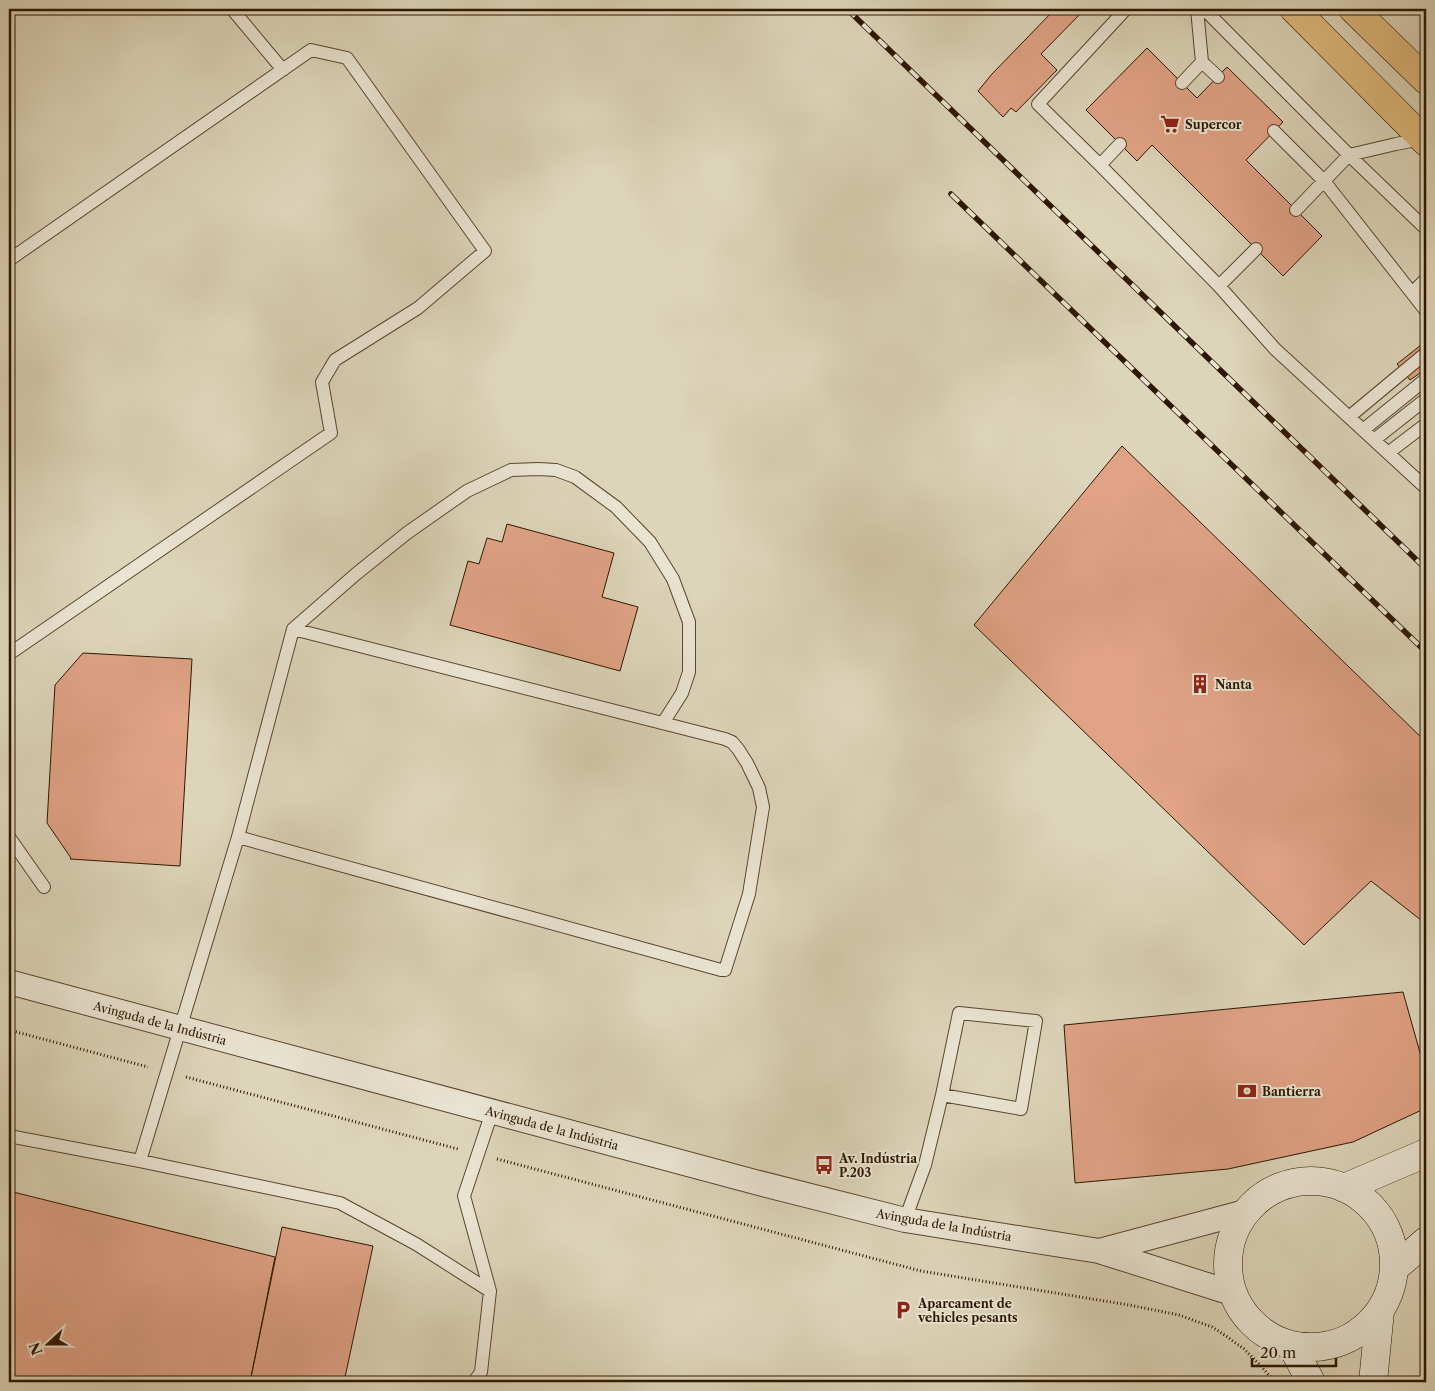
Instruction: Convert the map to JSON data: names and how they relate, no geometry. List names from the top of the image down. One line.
{"streets":{"street":["Avinguda de la Indústria"]},"places":{"supermarket":["Supercor"],"building":["Nanta"],"bank":["Bantierra"],"bus stop":["Av. Indústria P.203"],"parking":["Aparcament de vehicles pesants"]},"scale_bar":"20 m","north":"left"}
